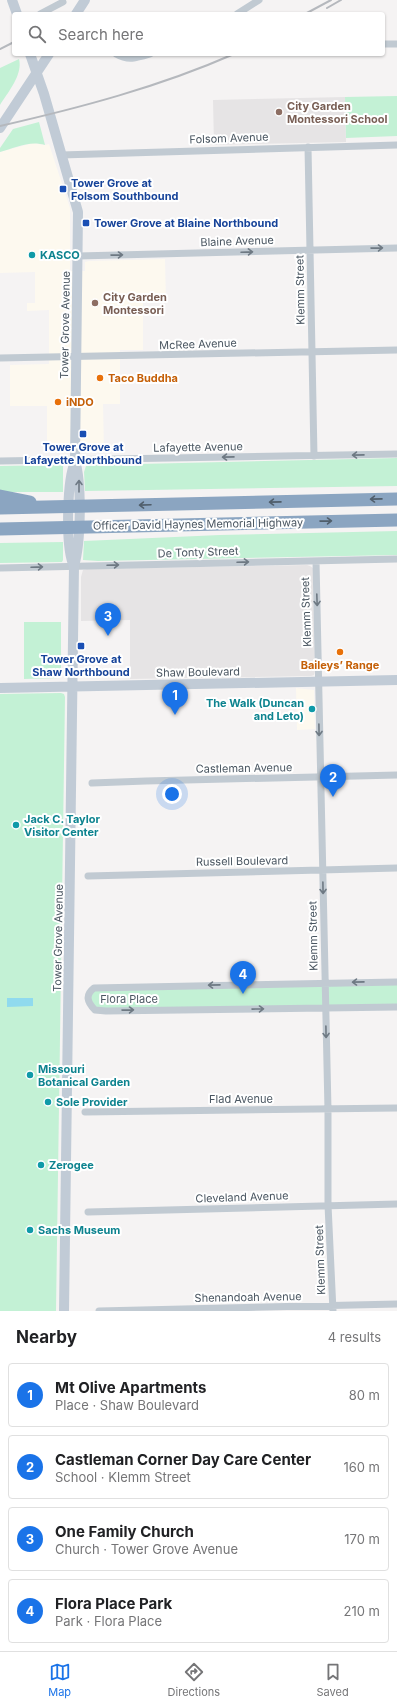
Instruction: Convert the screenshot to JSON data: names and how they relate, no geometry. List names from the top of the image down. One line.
{"streets":{"highway":["Officer David Haynes Memorial Highway"],"street":["Folsom Avenue","Blaine Avenue","Klemm Street","Tower Grove Avenue","McRee Avenue","Lafayette Avenue","De Tonty Street","Shaw Boulevard","Castleman Avenue","Russell Boulevard","Flora Place","Flad Avenue","Cleveland Avenue","Shenandoah Avenue"]},"crossings":[["Folsom Avenue","Klemm Street"],["Folsom Avenue","Tower Grove Avenue"],["Blaine Avenue","Klemm Street"],["Blaine Avenue","Tower Grove Avenue"],["Klemm Street","McRee Avenue"],["Klemm Street","Lafayette Avenue"],["Klemm Street","De Tonty Street"],["Klemm Street","Shaw Boulevard"],["Klemm Street","Castleman Avenue"],["Klemm Street","Russell Boulevard"],["Klemm Street","Flora Place"],["Klemm Street","Flad Avenue"],["Klemm Street","Cleveland Avenue"],["Klemm Street","Shenandoah Avenue"],["Tower Grove Avenue","McRee Avenue"],["Tower Grove Avenue","Lafayette Avenue"],["Tower Grove Avenue","De Tonty Street"],["Tower Grove Avenue","Shaw Boulevard"]],"one_way":["Blaine Avenue","Klemm Street","Lafayette Avenue","De Tonty Street"],"places":{"other":["City Garden Montessori School","KASCO","City Garden Montessori","Taco Buddha","iNDO","Baileys’ Range","The Walk (Duncan and Leto)","Jack C. Taylor Visitor Center","Missouri Botanical Garden","Sole Provider","Zerogee","Sachs Museum"],"transit":["Tower Grove at Folsom Southbound","Tower Grove at Blaine Northbound","Tower Grove at Lafayette Northbound","Tower Grove at Shaw Northbound"]},"page":{"search":"Search here","pins":["3","1","2","4"],"heading":["Nearby","4 results"],"list":[{"mark":"1","name":"Mt Olive Apartments","note":"Place · Shaw Boulevard","value":"80 m"},{"mark":"2","name":"Castleman Corner Day Care Center","note":"School · Klemm Street","value":"160 m"},{"mark":"3","name":"One Family Church","note":"Church · Tower Grove Avenue","value":"170 m"},{"mark":"4","name":"Flora Place Park","note":"Park · Flora Place","value":"210 m"}],"nav":["Map","Directions","Saved"]}}
